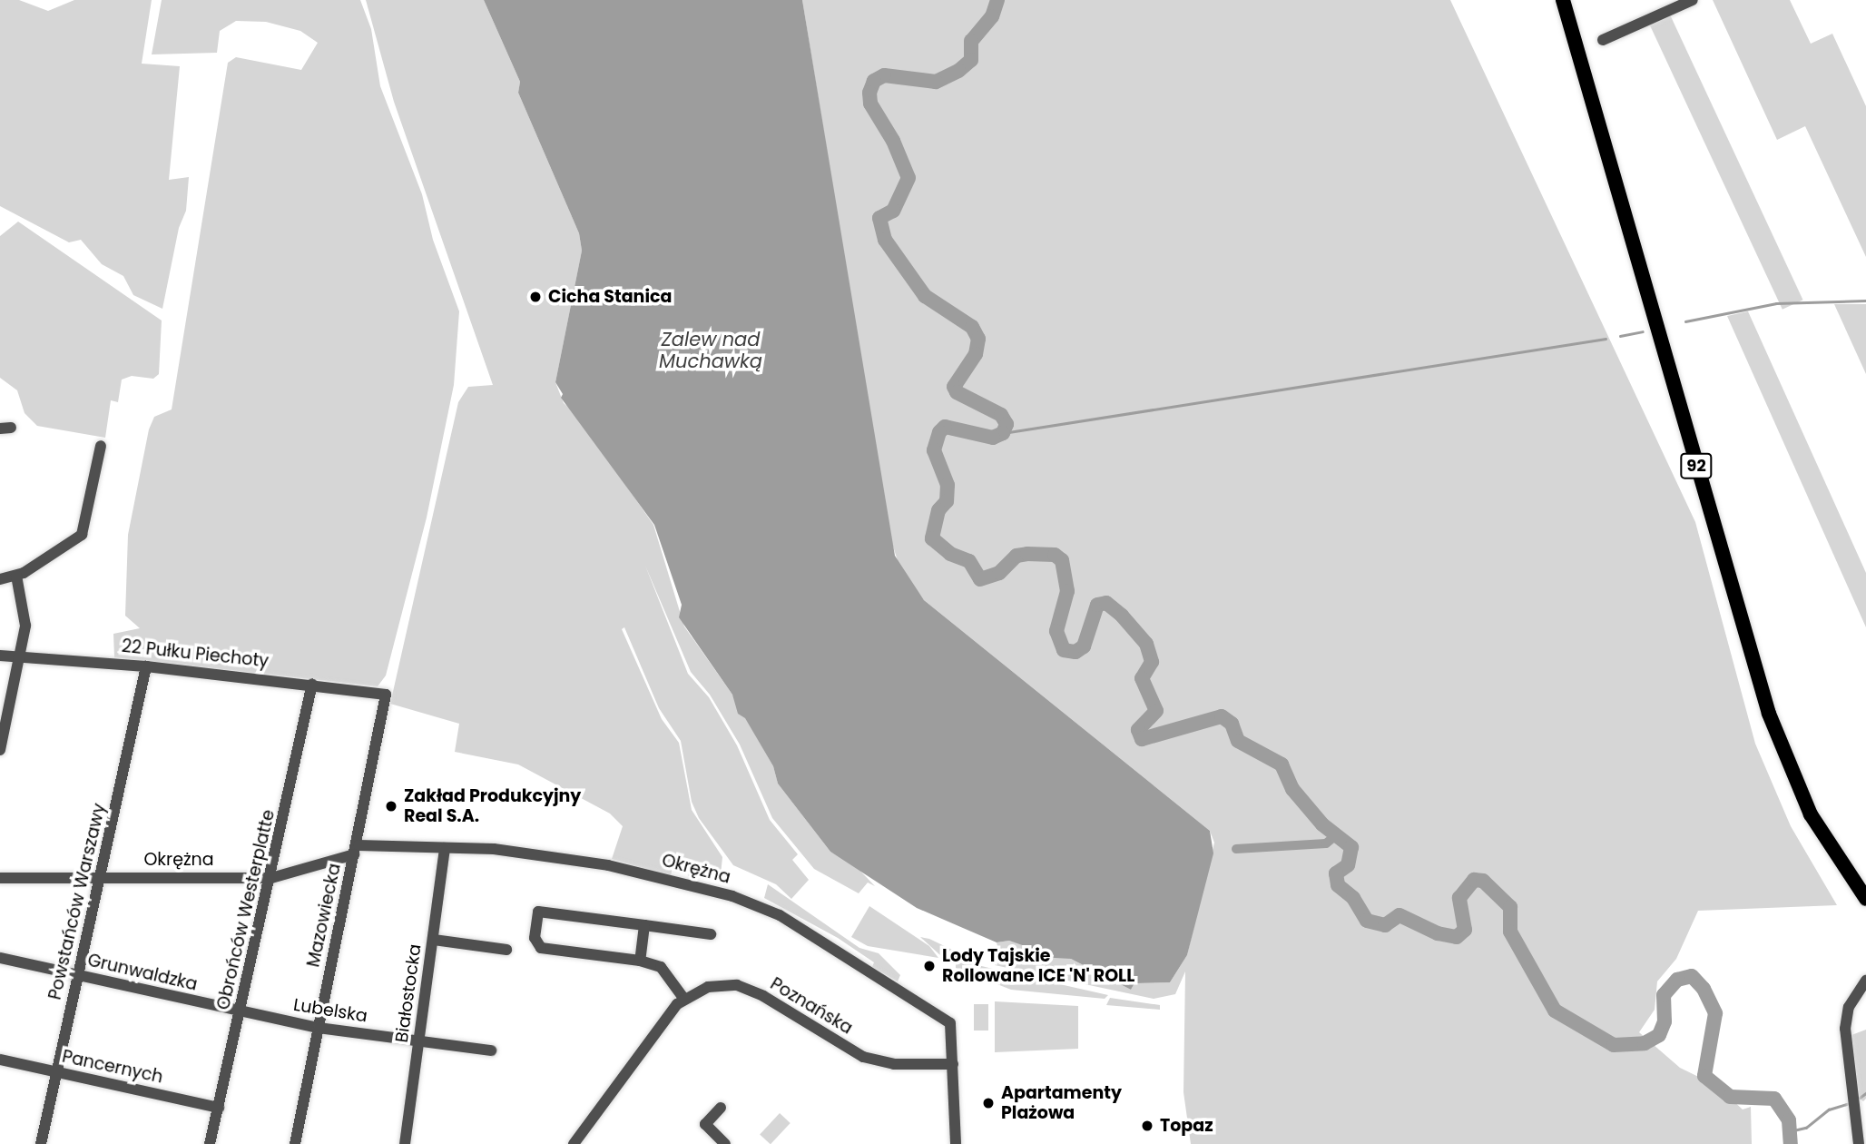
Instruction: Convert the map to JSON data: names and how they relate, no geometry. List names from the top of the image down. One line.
{"streets":{"main road":["92"],"street":["22 Pułku Piechoty","Okrężna","Powstańców Warszawy","Obrońców Westerplatte","Mazowiecka","Grunwaldzka","Białostocka","Poznańska","Lubelska","Pancernych"]},"crossings":[["22 Pułku Piechoty","Powstańców Warszawy"],["22 Pułku Piechoty","Obrońców Westerplatte"],["22 Pułku Piechoty","Mazowiecka"],["Okrężna","Powstańców Warszawy"],["Okrężna","Obrońców Westerplatte"],["Okrężna","Mazowiecka"],["Okrężna","Białostocka"],["Okrężna","Poznańska"],["Powstańców Warszawy","Grunwaldzka"],["Powstańców Warszawy","Pancernych"],["Obrońców Westerplatte","Grunwaldzka"],["Obrońców Westerplatte","Lubelska"],["Obrońców Westerplatte","Pancernych"],["Mazowiecka","Lubelska"],["Grunwaldzka","Lubelska"],["Białostocka","Lubelska"]],"water":["Zalew nad Muchawką"],"places":["Cicha Stanica","Zakład Produkcyjny Real S.A.","Lody Tajskie Rollowane ICE 'N' ROLL","Apartamenty Plażowa","Topaz"]}
